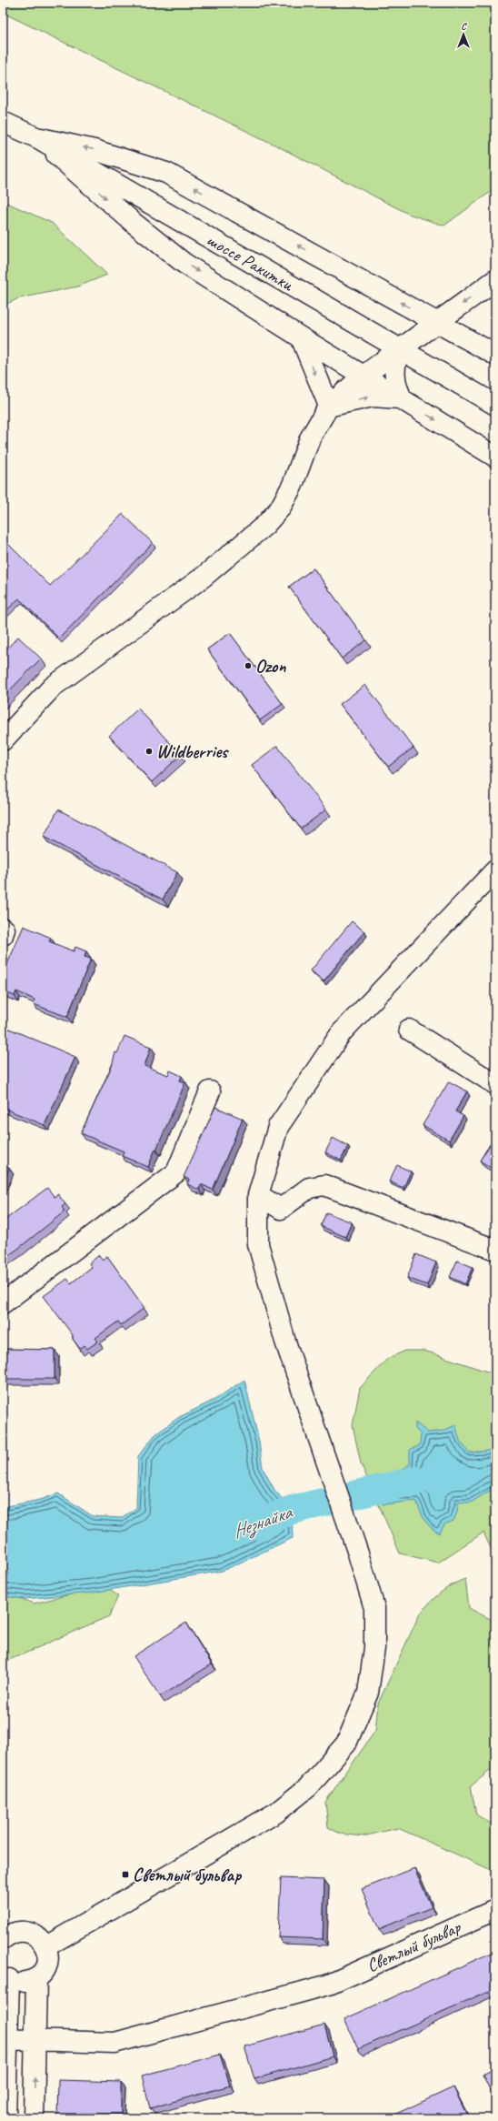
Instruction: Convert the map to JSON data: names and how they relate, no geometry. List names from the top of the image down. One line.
{"streets":{"street":["шоссе Ракитки","Светлый бульвар"]},"water":["Незнайка"],"places":{"other":["Ozon","Wildberries"],"transit":["Светлый бульвар"]},"north":"top"}
